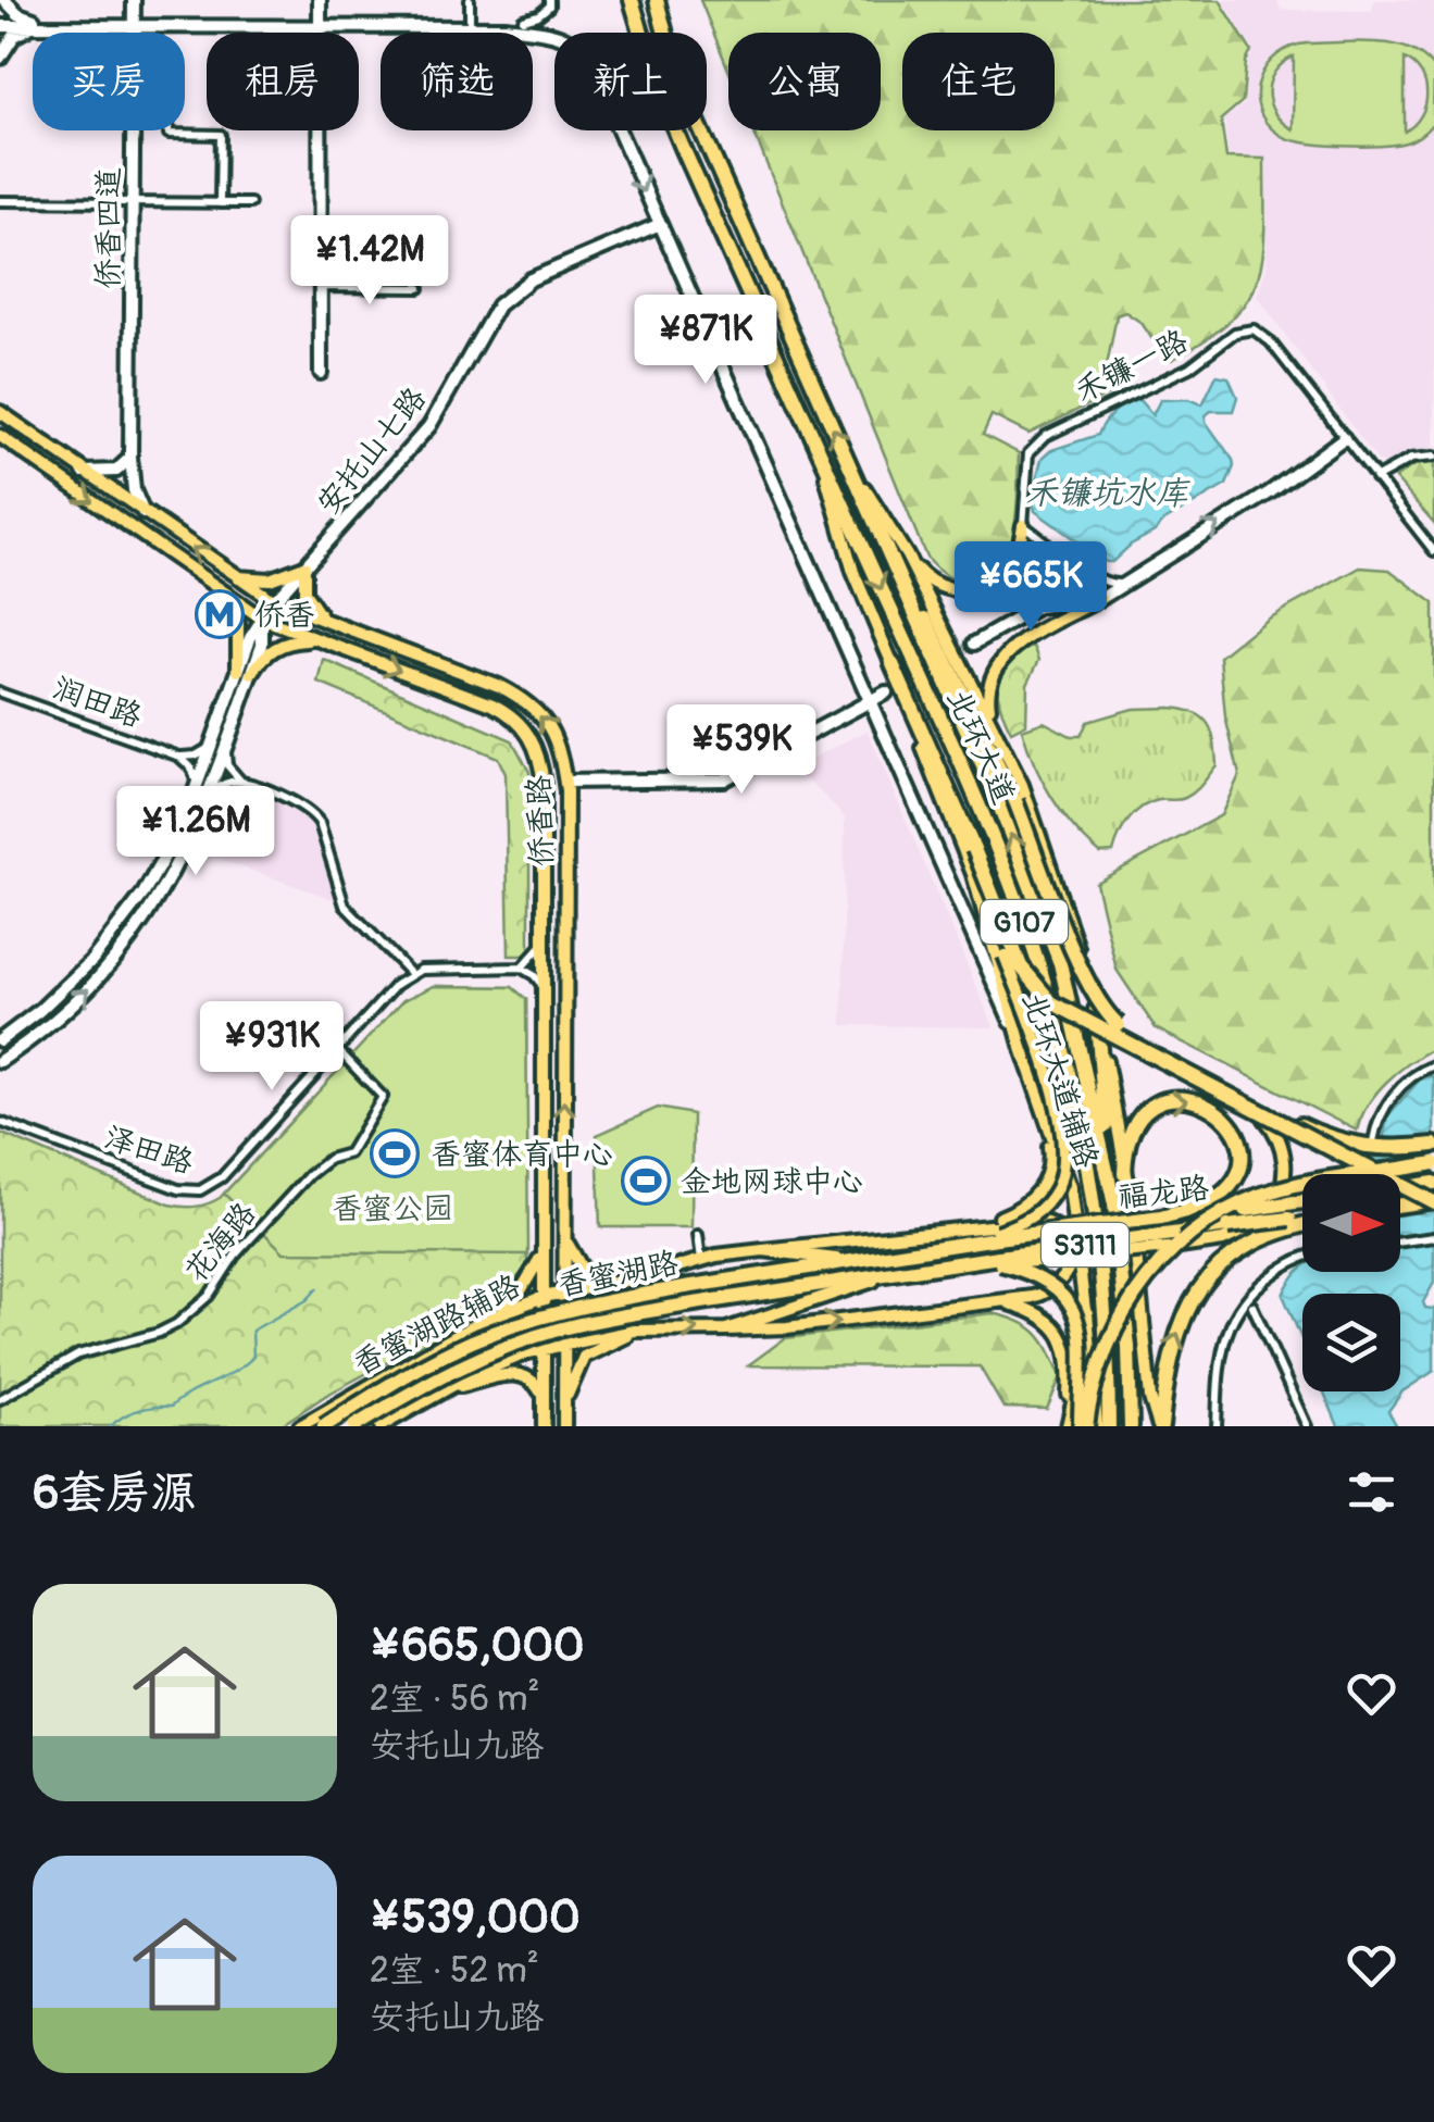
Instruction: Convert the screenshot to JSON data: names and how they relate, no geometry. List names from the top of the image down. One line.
{"streets":{"highway":["北环大道","G107","福龙路","S3111","香蜜湖路"],"main road":["侨香路","北环大道辅路","香蜜湖路辅路"],"street":["侨香四道","禾镰一路","安托山七路","润田路","泽田路","花海路"]},"crossings":[["侨香四道","侨香路"],["安托山七路","侨香路"],["北环大道","北环大道辅路"],["侨香路","香蜜湖路辅路"],["泽田路","花海路"],["福龙路","香蜜湖路"],["香蜜湖路","香蜜湖路辅路"]],"water":["禾镰坑水库"],"parks":["香蜜公园"],"places":{"metro station":["侨香"],"sports":["香蜜体育中心","金地网球中心"]},"north":"right","page":{"chip":["买房","租房","筛选","新上","公寓","住宅"],"price":["¥1.42M","¥871K","¥665K","¥539K","¥1.26M","¥931K"],"heading":"6套房源","list":[{"name":"¥665,000","note":"2室 · 56 m² · 安托山九路"},{"name":"¥539,000","note":"2室 · 52 m² · 安托山九路"}]}}
